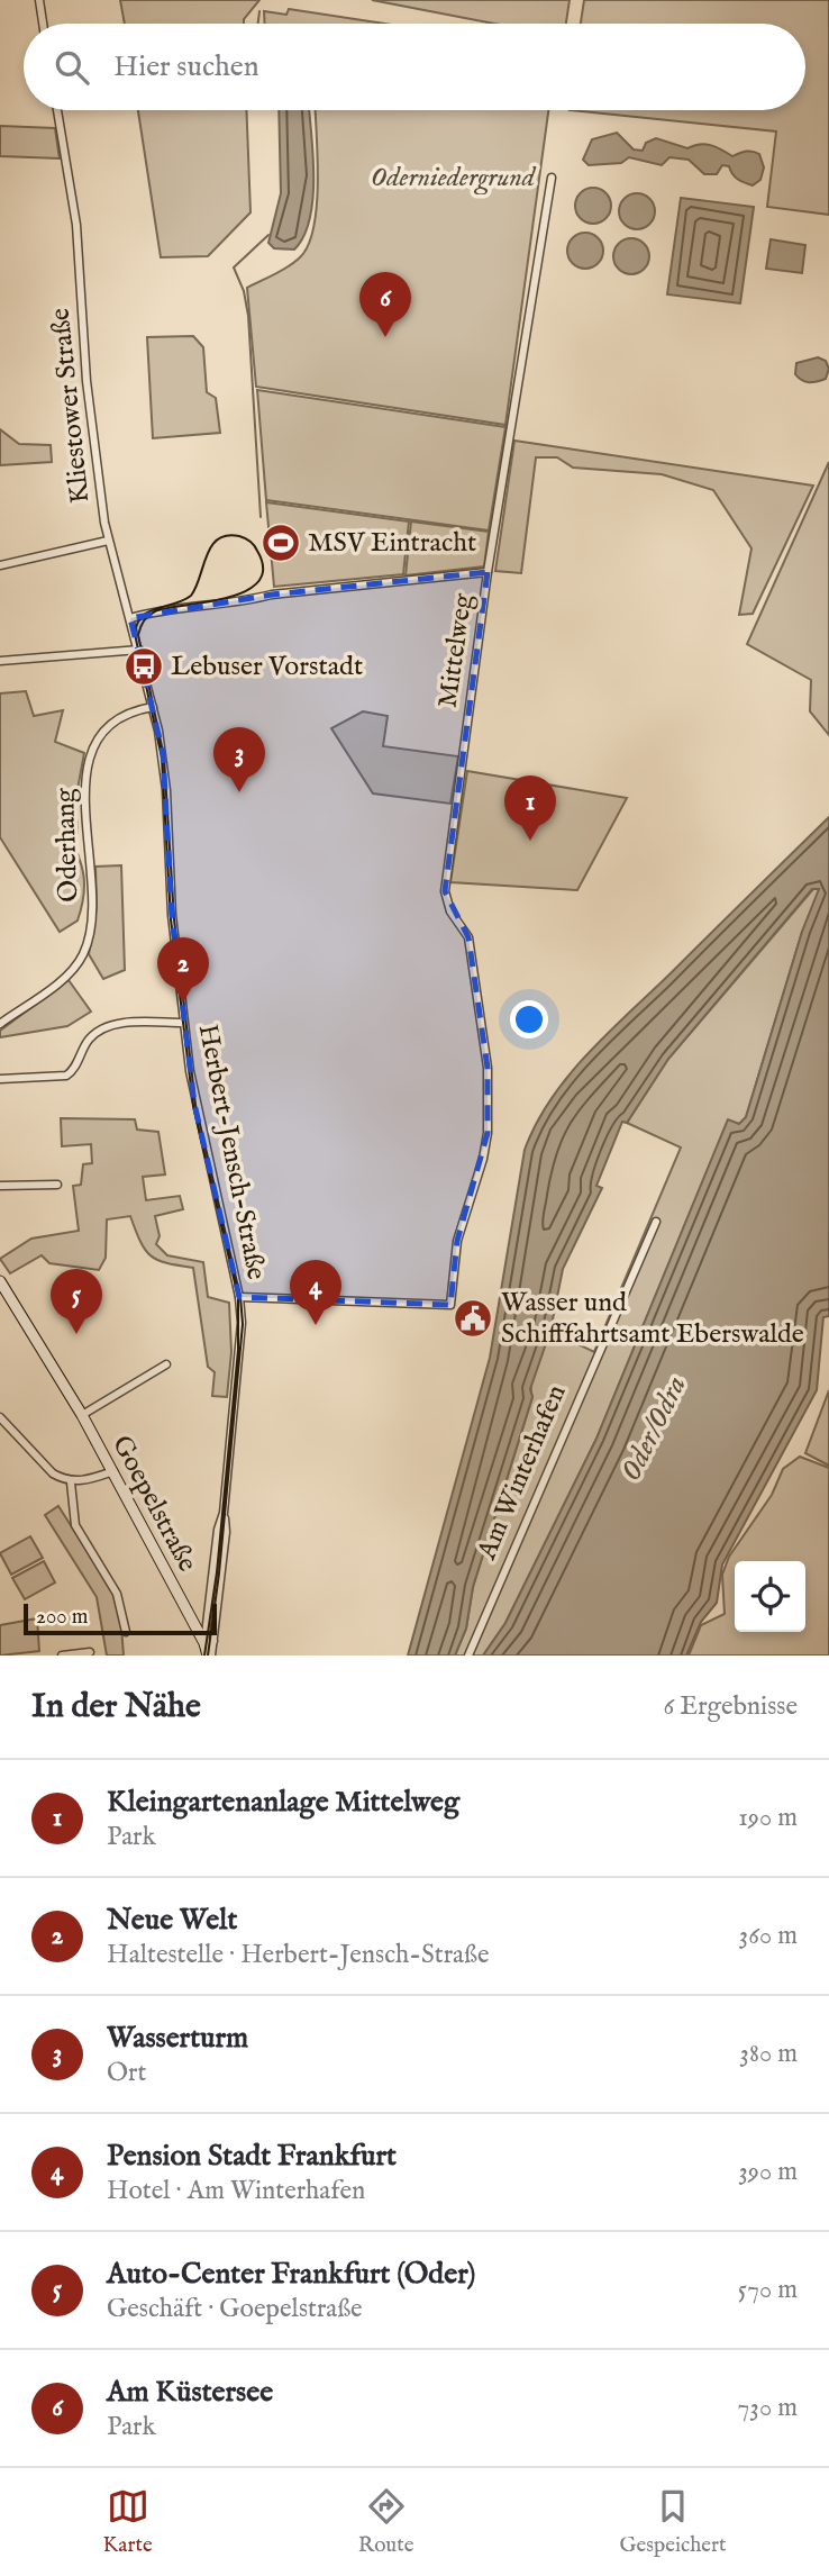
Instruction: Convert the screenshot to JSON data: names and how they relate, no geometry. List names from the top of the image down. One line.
{"streets":{"street":["Kliestower Straße","Mittelweg","Oderhang","Herbert-Jensch-Straße","Am Winterhafen","Goepelstraße"]},"crossings":[["Kliestower Straße","Oderhang"],["Kliestower Straße","Herbert-Jensch-Straße"],["Mittelweg","Herbert-Jensch-Straße"],["Oderhang","Herbert-Jensch-Straße"],["Herbert-Jensch-Straße","Goepelstraße"]],"water":["Oder/Odra"],"parks":["Oderniedergrund"],"places":{"sports":["MSV Eintracht"],"bus stop":["Lebuser Vorstadt"],"public building":["Wasser und Schifffahrtsamt Eberswalde"]},"scale_bar":"200 m","page":{"search":"Hier suchen","pins":["6","3","1","2","4","5"],"scale":"200 m","heading":["In der Nähe","6 Ergebnisse"],"list":[{"mark":"1","name":"Kleingartenanlage Mittelweg","note":"Park","value":"190 m"},{"mark":"2","name":"Neue Welt","note":"Haltestelle · Herbert-Jensch-Straße","value":"360 m"},{"mark":"3","name":"Wasserturm","note":"Ort","value":"380 m"},{"mark":"4","name":"Pension Stadt Frankfurt","note":"Hotel · Am Winterhafen","value":"390 m"},{"mark":"5","name":"Auto-Center Frankfurt (Oder)","note":"Geschäft · Goepelstraße","value":"570 m"},{"mark":"6","name":"Am Küstersee","note":"Park","value":"730 m"}],"nav":["Karte","Route","Gespeichert"]}}
